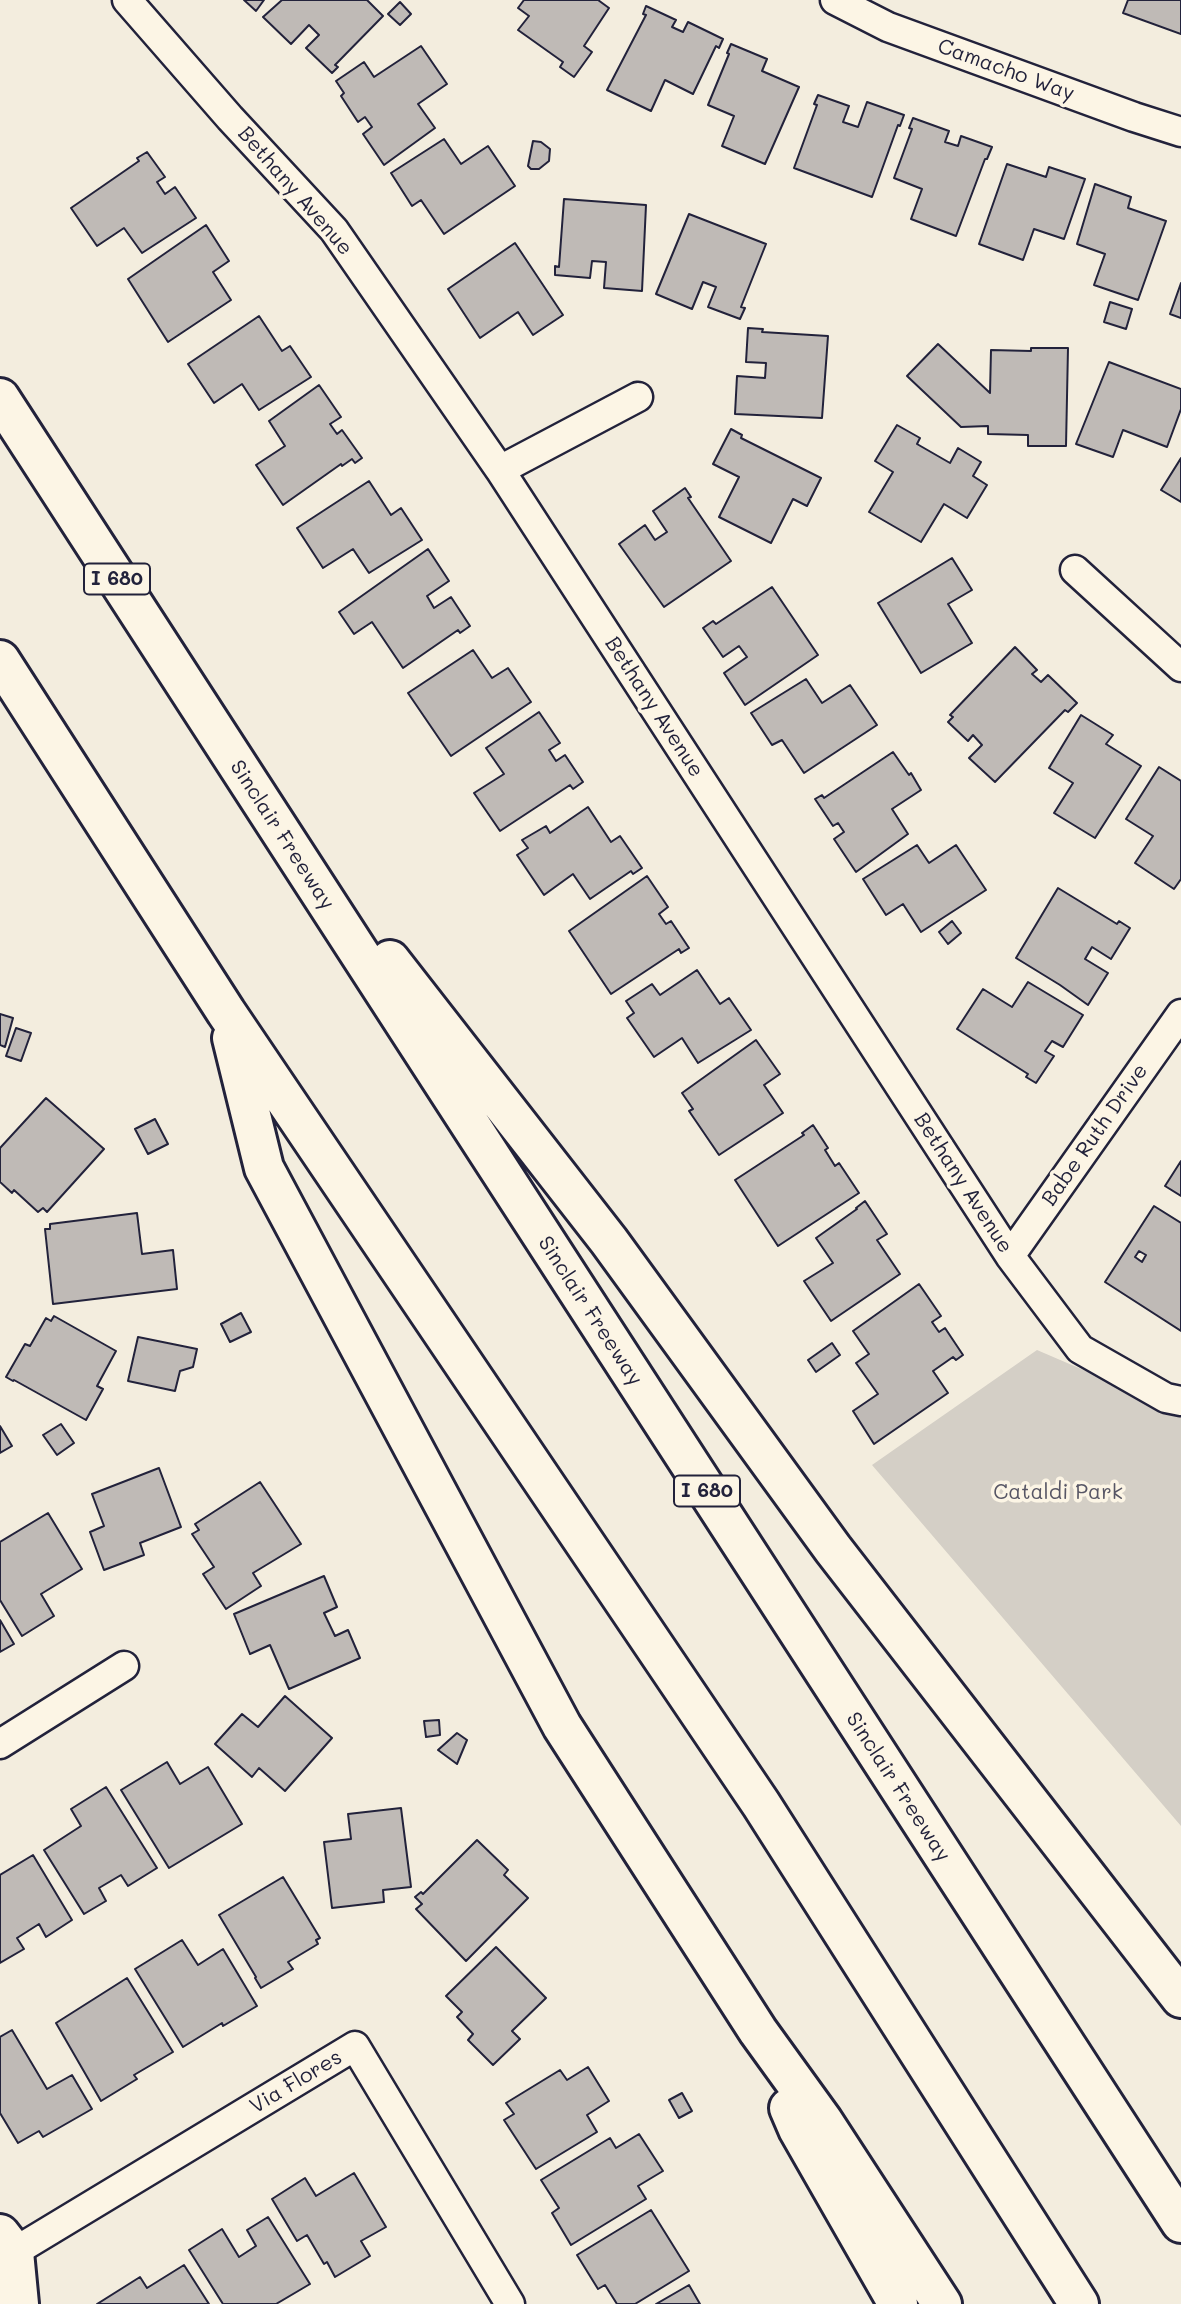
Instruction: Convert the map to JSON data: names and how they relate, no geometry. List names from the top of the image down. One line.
{"streets":{"main road":["I 680","Sinclair Freeway"],"street":["Camacho Way","Bethany Avenue","Babe Ruth Drive","Via Flores"]},"crossings":[["Bethany Avenue","Babe Ruth Drive"]],"parks":["Cataldi Park"]}
